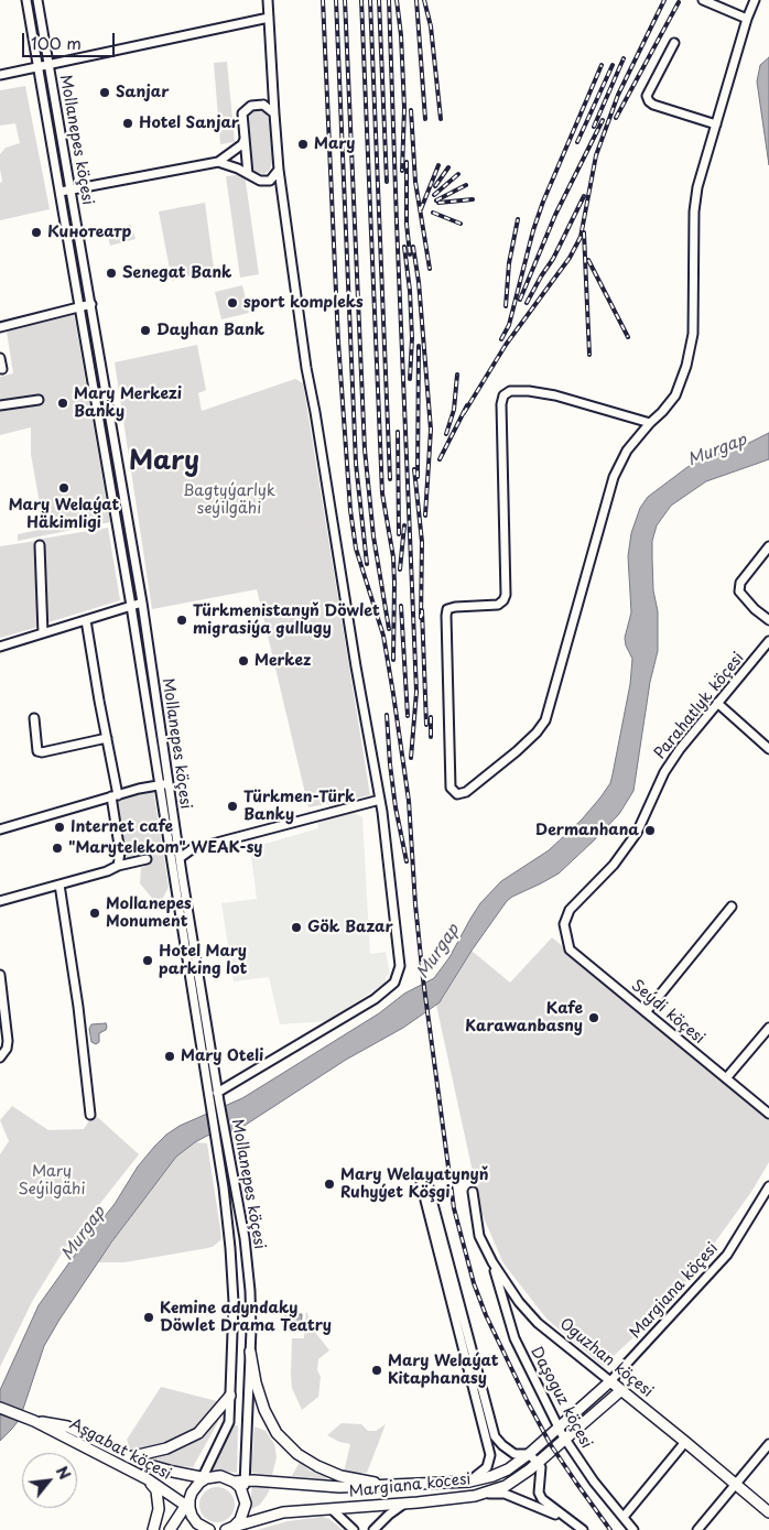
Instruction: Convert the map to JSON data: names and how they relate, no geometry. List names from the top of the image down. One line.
{"streets":{"main road":["Oguzhan köçesi","Aşgabat köçesi","Margiana kocesi"],"street":["Mollanepes köçesi","Parahatlyk köçesi","Seýdi köçesi","Margiana köçesi","Daşoguz köçesi"]},"crossings":[["Mollanepes köçesi","Aşgabat köçesi"],["Mollanepes köçesi","Margiana kocesi"],["Parahatlyk köçesi","Seýdi köçesi"],["Margiana köçesi","Oguzhan köçesi"],["Margiana köçesi","Margiana kocesi"],["Oguzhan köçesi","Daşoguz köçesi"],["Oguzhan köçesi","Margiana kocesi"],["Daşoguz köçesi","Margiana kocesi"],["Aşgabat köçesi","Margiana kocesi"]],"districts":["Mary"],"water":["Murgap"],"parks":["Bagtyýarlyk seýilgähi","Mary Seýilgähi"],"places":["Sanjar","Hotel Sanjar","Mary","Кинотеатр","Senegat Bank","sport kompleks","Dayhan Bank","Mary Merkezi Banky","Mary Welaýat Häkimligi","Türkmenistanyň Döwlet migrasiýa gullugy","Merkez","Türkmen-Türk Banky","Internet cafe","Dermanhana","\"Marytelekom\" WEAK-sy","Mollanepes Monument","Gök Bazar","Hotel Mary parking lot","Kafe Karawanbasny","Mary Oteli","Mary Welayatynyň Ruhyýet Köşgi","Kemine adyndaky Döwlet Drama Teatry","Mary Welaýat Kitaphanasy"],"scale_bar":"100 m","north":"top right"}
